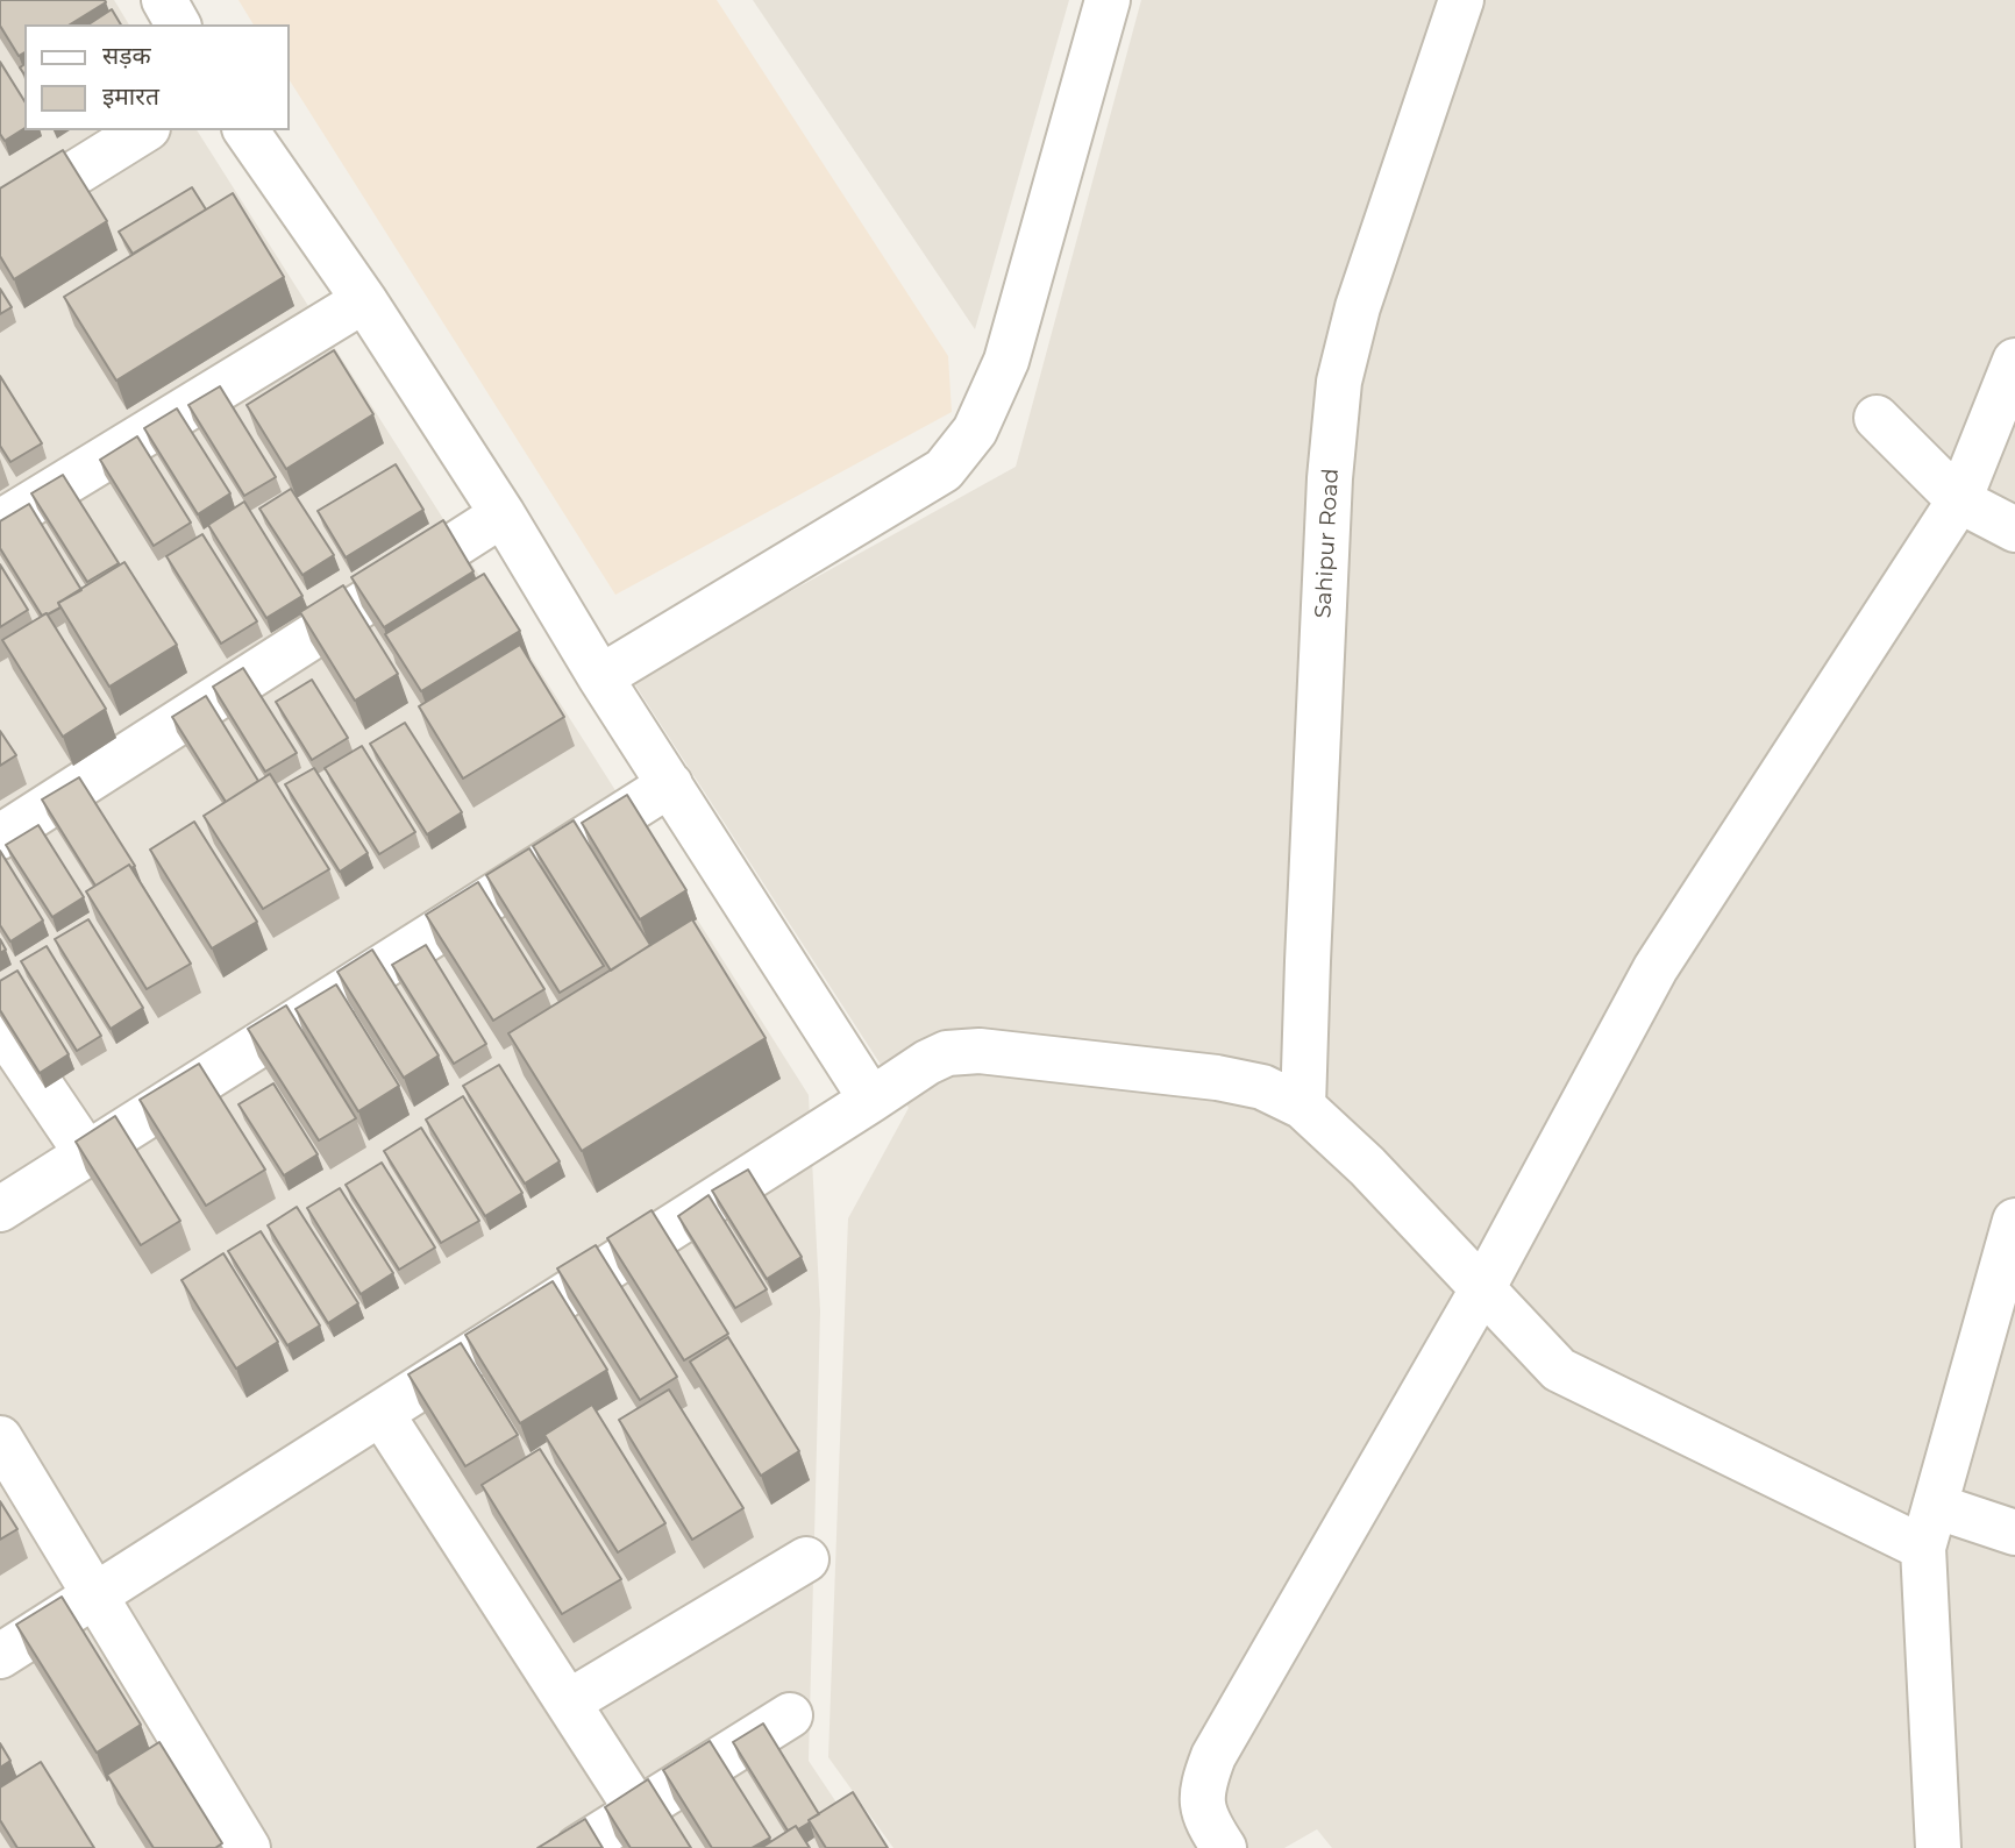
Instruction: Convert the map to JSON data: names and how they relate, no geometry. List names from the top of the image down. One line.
{"streets":{"street":["Sahipur Road"]},"legend":["सड़क","इमारत"]}
